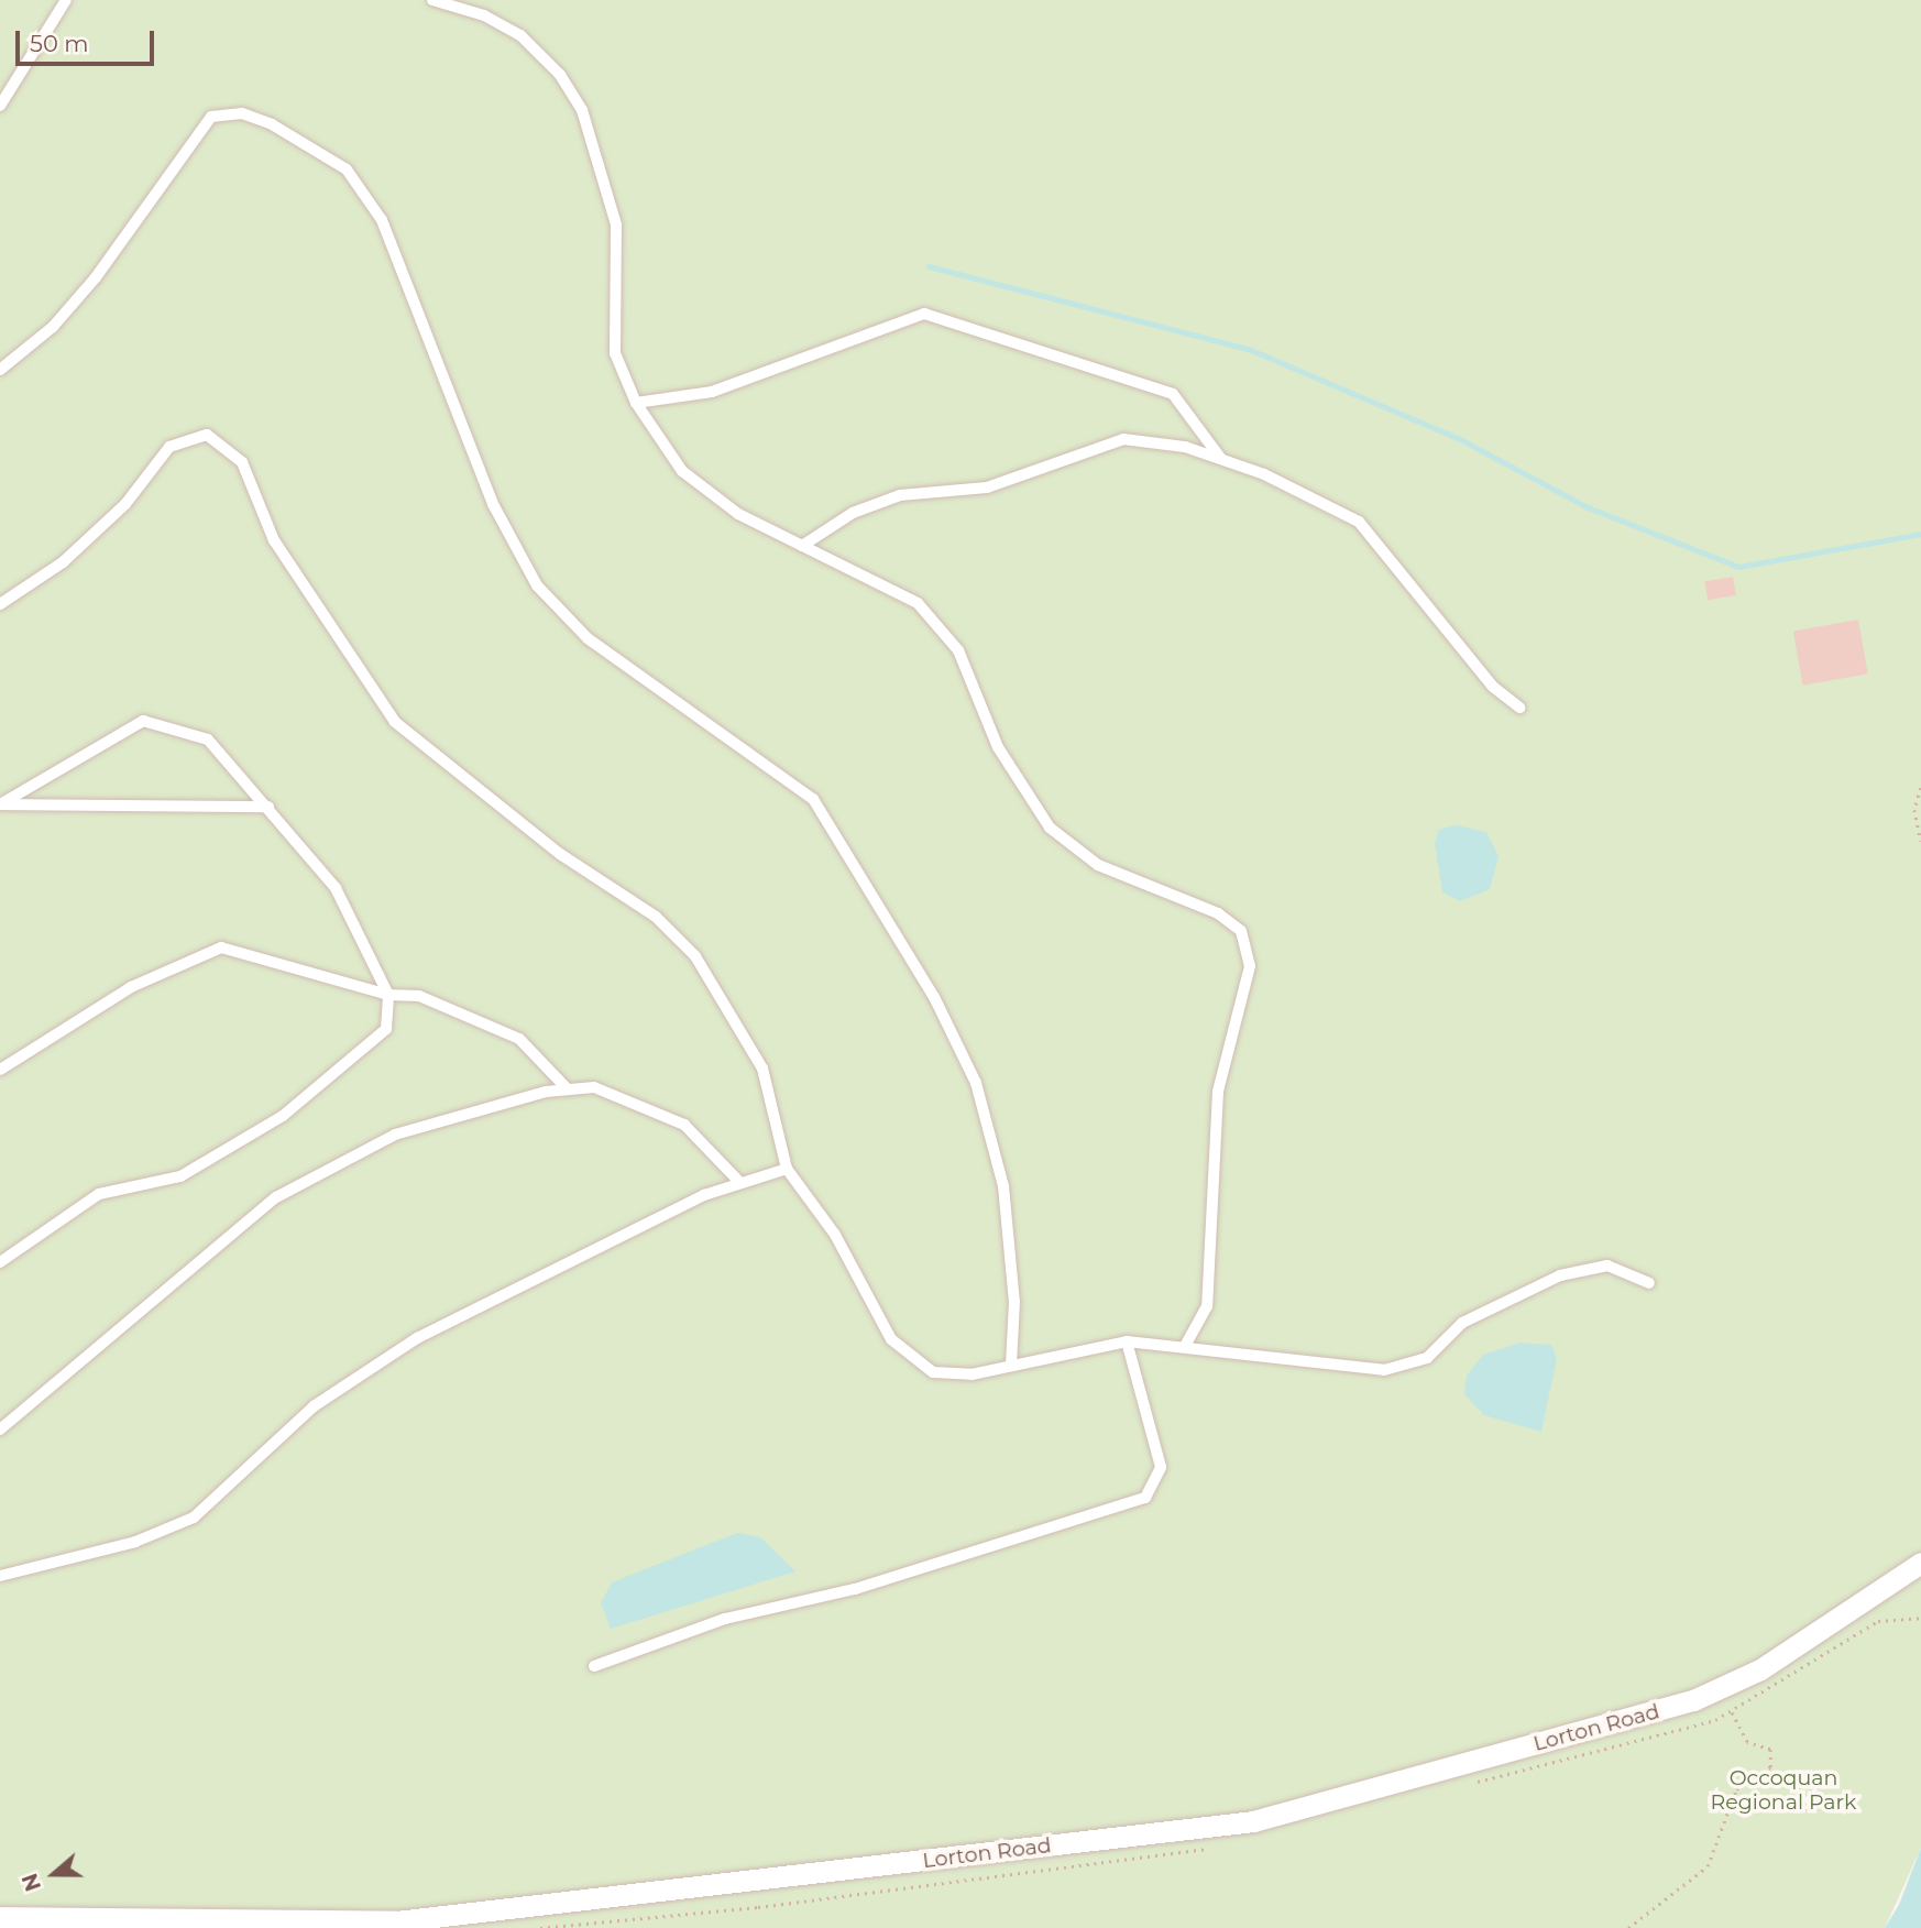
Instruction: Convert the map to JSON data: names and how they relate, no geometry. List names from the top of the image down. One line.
{"streets":{"street":["Lorton Road"]},"parks":["Occoquan Regional Park"],"scale_bar":"50 m","north":"left"}
